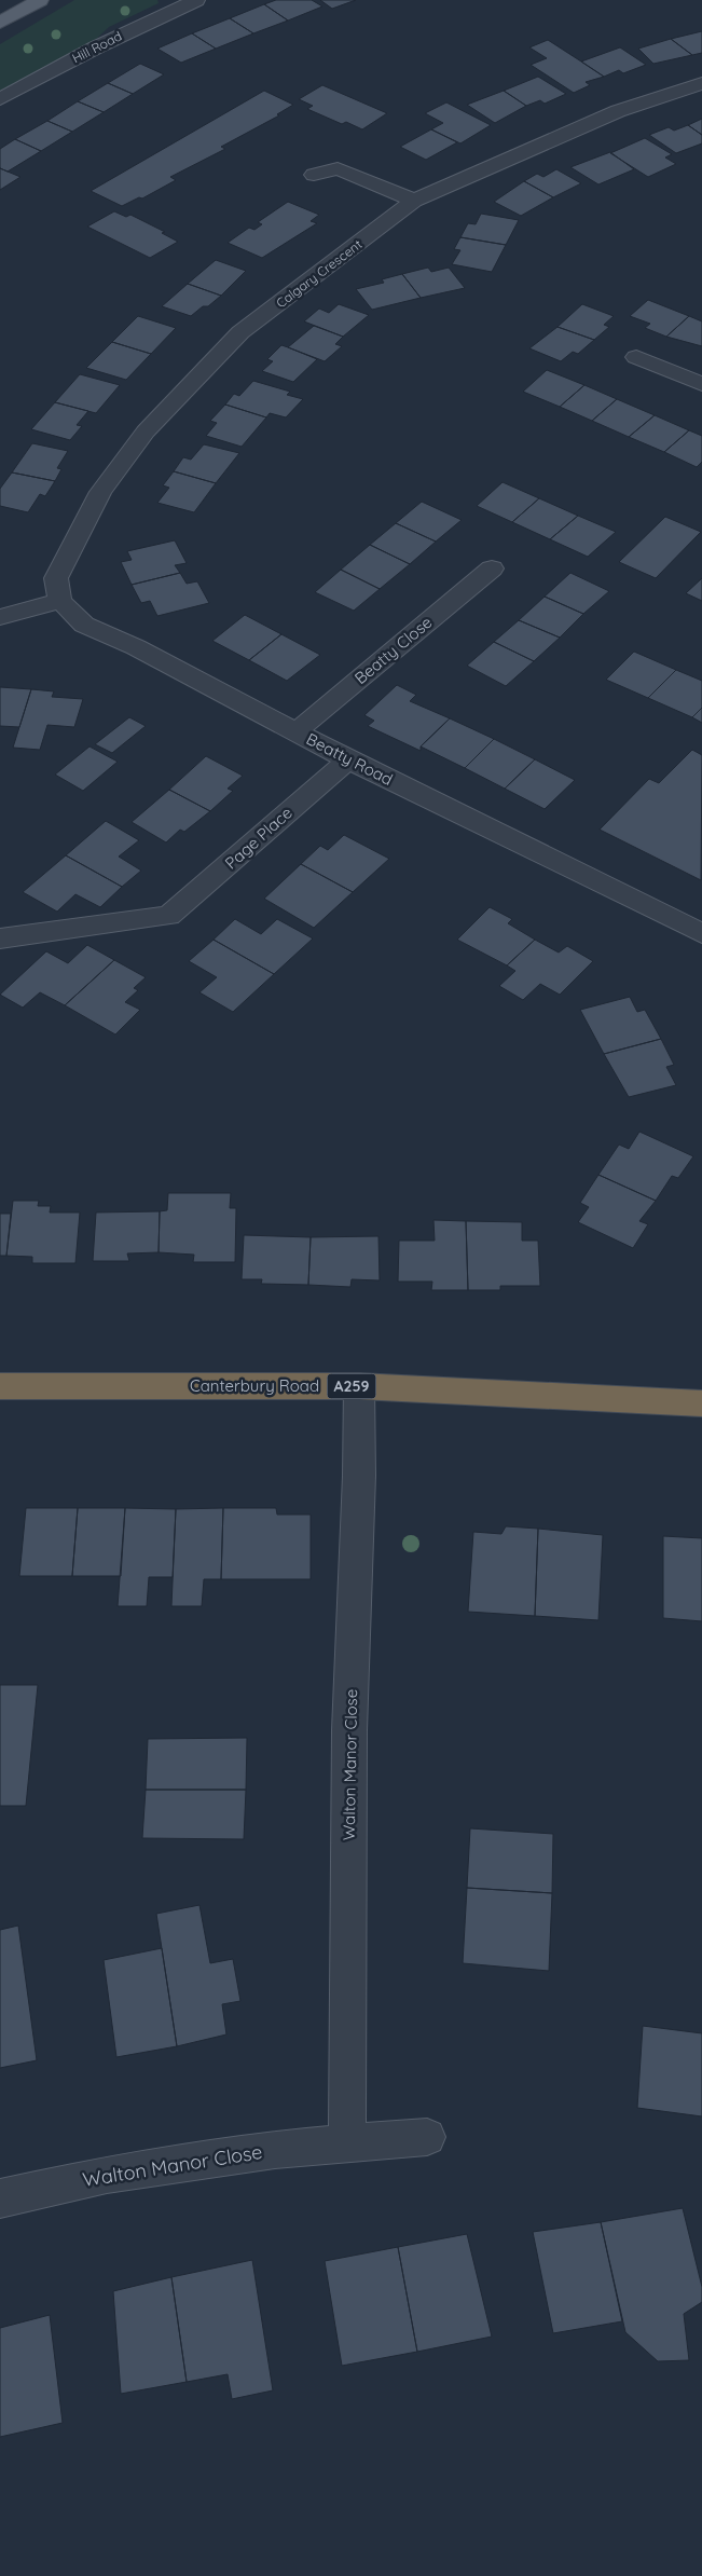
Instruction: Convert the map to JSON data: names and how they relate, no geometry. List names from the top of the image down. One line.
{"streets":{"highway":["Canterbury Road","A259"],"street":["Hill Road","Calgary Crescent","Beatty Close","Beatty Road","Page Place","Walton Manor Close"]},"crossings":[["Calgary Crescent","Beatty Road"],["Beatty Close","Beatty Road"],["Beatty Road","Page Place"],["Canterbury Road","Walton Manor Close"]]}
